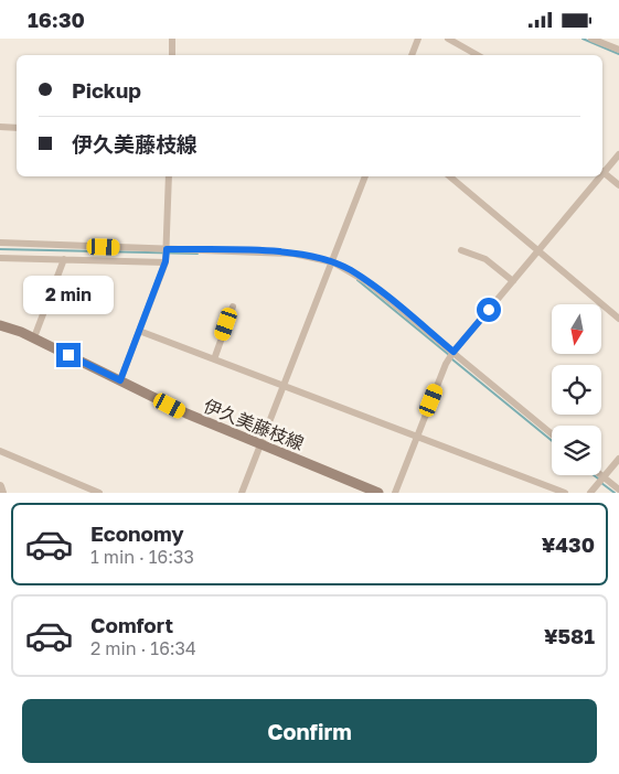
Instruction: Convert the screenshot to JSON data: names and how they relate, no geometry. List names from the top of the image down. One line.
{"streets":{"main road":["伊久美藤枝線"]},"north":"bottom","page":{"status":"16:30","banner":["Pickup","伊久美藤枝線"],"bubble":"2 min","list":[{"name":"Economy","note":"1 min · 16:33","value":"¥430"},{"name":"Comfort","note":"2 min · 16:34","value":"¥581"}],"buttons":"Confirm"}}
